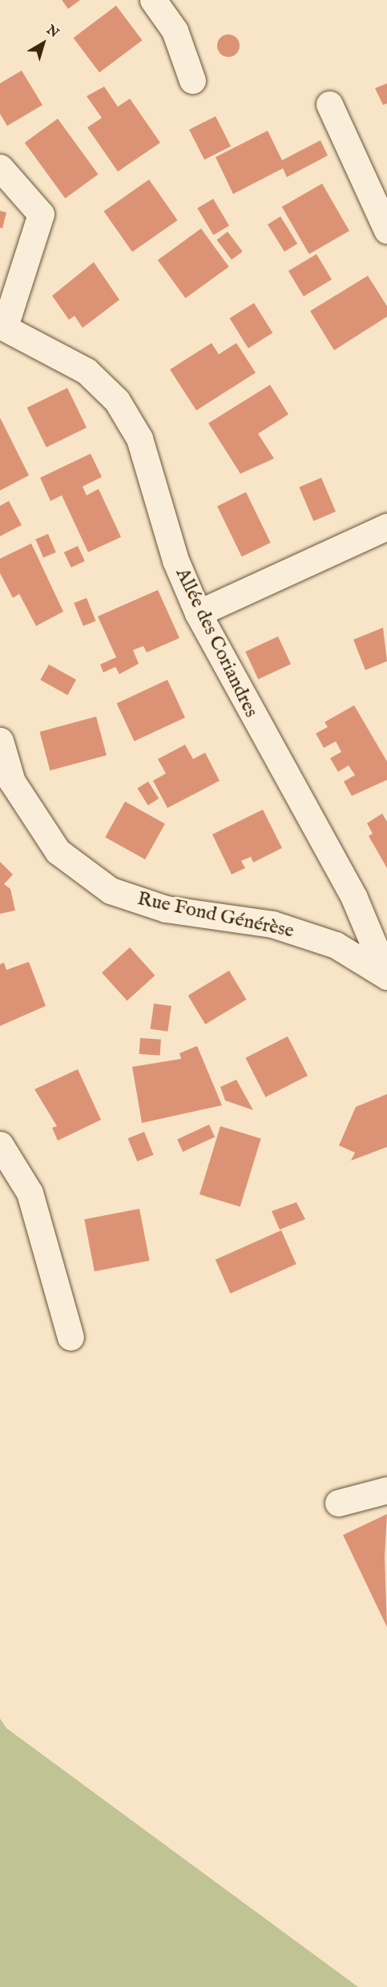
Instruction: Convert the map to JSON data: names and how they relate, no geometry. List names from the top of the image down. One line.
{"streets":{"street":["Allée des Coriandres","Rue Fond Générèse"]},"crossings":[["Allée des Coriandres","Rue Fond Générèse"]],"north":"top right"}
